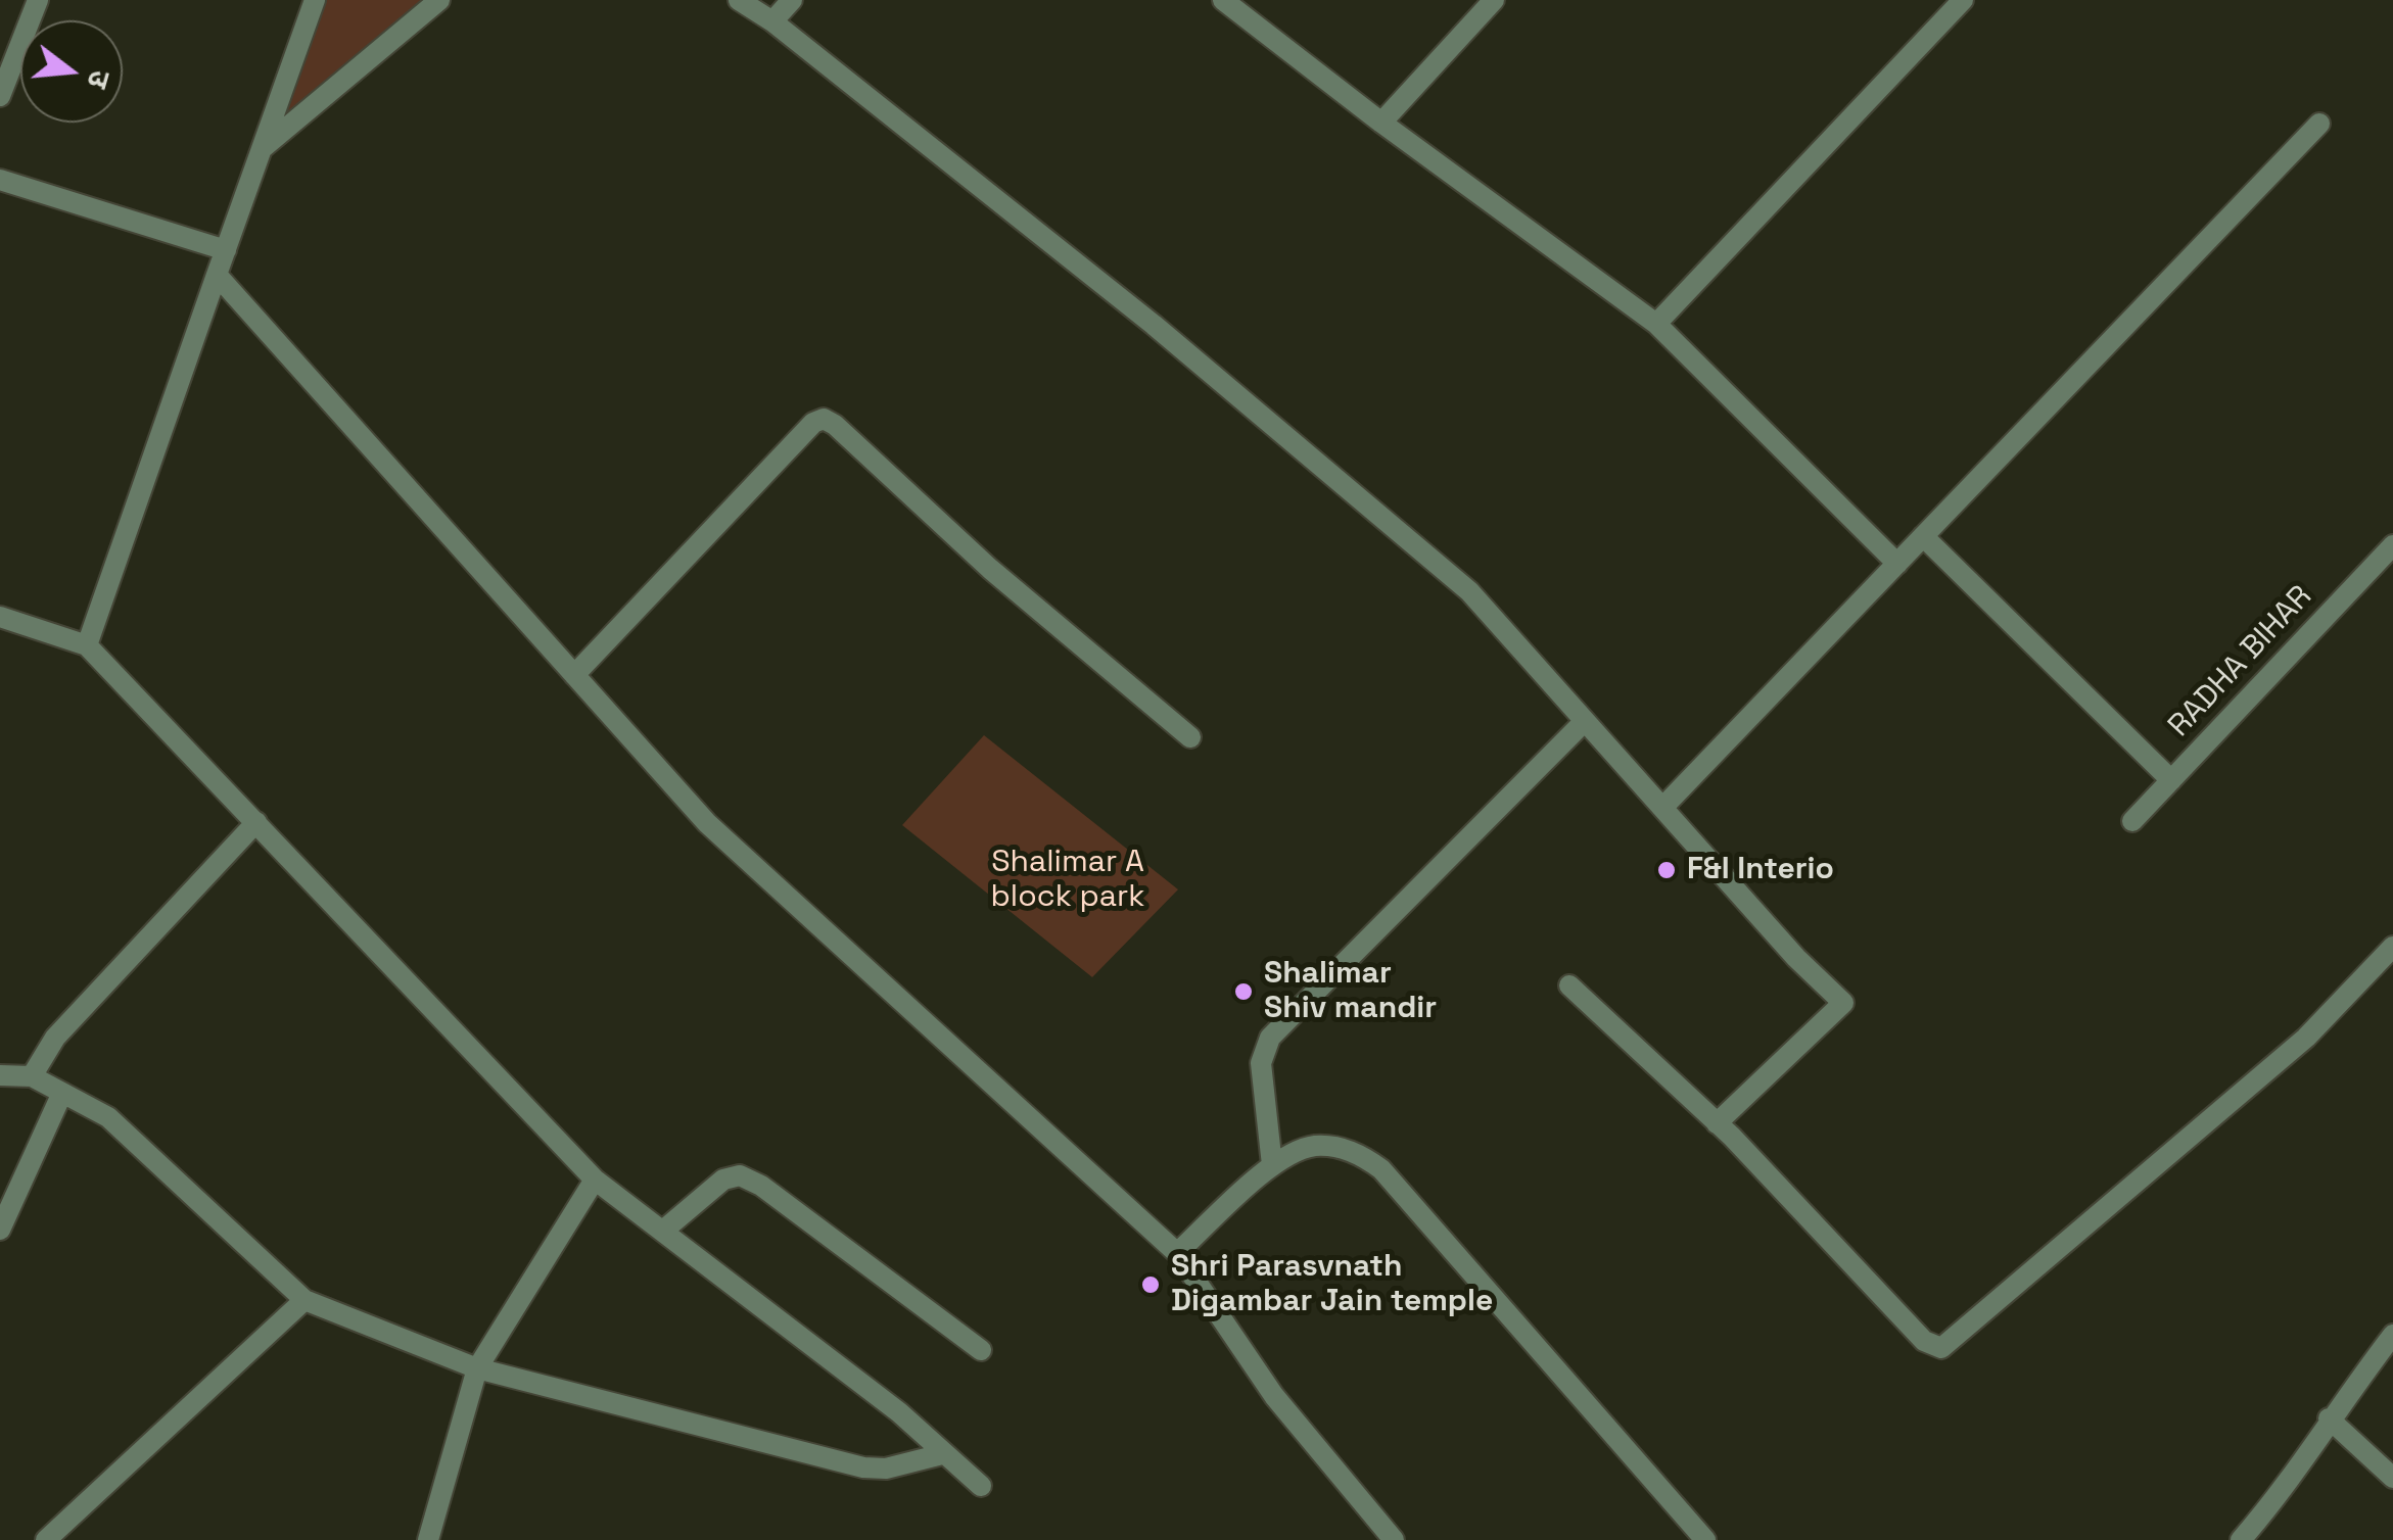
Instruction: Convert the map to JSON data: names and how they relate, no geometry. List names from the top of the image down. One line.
{"streets":{"street":["RADHA BIHAR"]},"parks":["Shalimar A block park"],"places":["F&I Interio","Shalimar Shiv mandir","Shri Parasvnath Digambar Jain temple"],"north":"right"}
